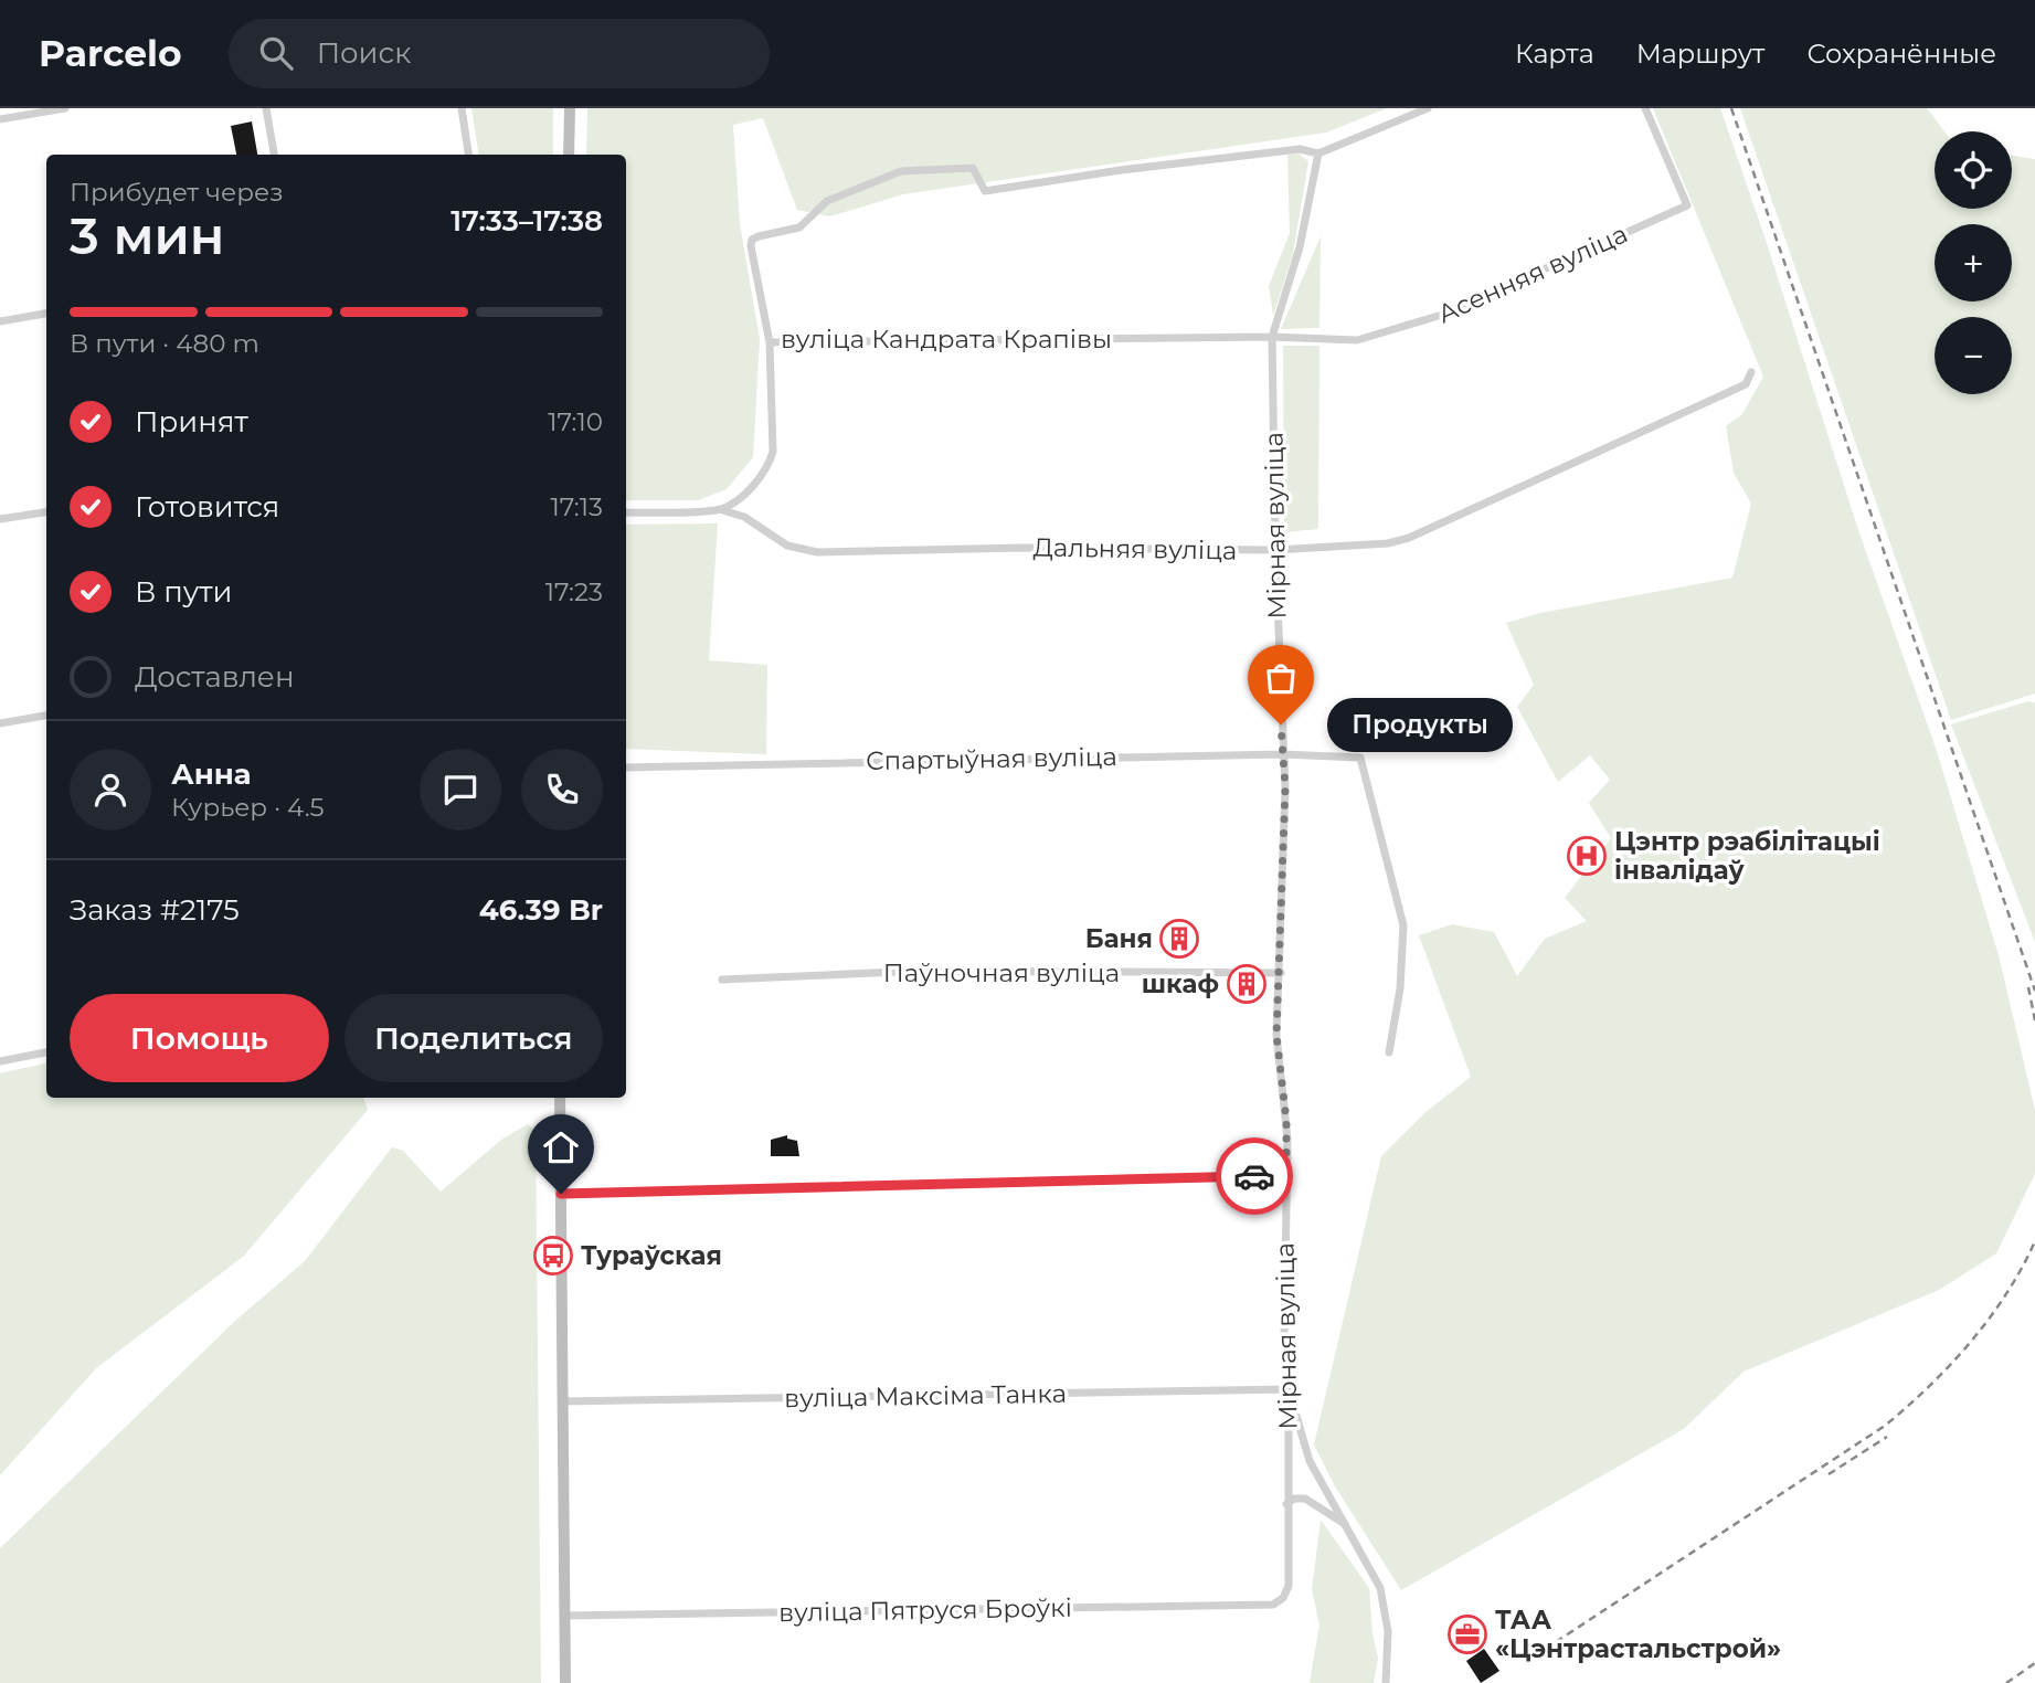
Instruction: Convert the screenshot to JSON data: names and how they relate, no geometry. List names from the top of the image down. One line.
{"streets":{"street":["Асенняя вуліца","вуліца Кандрата Крапівы","Мірная вуліца","Дальняя вуліца","Спартыўная вуліца","Паўночная вуліца","вуліца Максіма Танка","вуліца Пятруся Броўкі"]},"crossings":[["Асенняя вуліца","вуліца Кандрата Крапівы"],["Асенняя вуліца","Мірная вуліца"],["вуліца Кандрата Крапівы","Мірная вуліца"],["Мірная вуліца","Дальняя вуліца"],["Мірная вуліца","Спартыўная вуліца"],["Мірная вуліца","Паўночная вуліца"],["Мірная вуліца","вуліца Максіма Танка"],["Мірная вуліца","вуліца Пятруся Броўкі"]],"places":{"other":["Продукты"],"hospital":["Цэнтр рэабілітацыі інвалідаў"],"building":["Баня","шкаф"],"bus stop":["Тураўская"],"office":["ТАА «Цэнтрастальстрой»"]},"page":{"header":"Parcelo","search":"Поиск","nav":["Карта","Маршрут","Сохранённые"],"map_buttons":["+","−"],"heading":["3 мин","Прибудет через","17:33–17:38"],"panel":["Анна","Курьер · 4.5","Заказ #2175","46.39 Br"],"bar":"В пути · 480 m","list":[["Принят","17:10"],["Готовится","17:13"],["В пути","17:23"],"Доставлен"],"bubble":"Продукты","buttons":["Помощь","Поделиться"]}}
